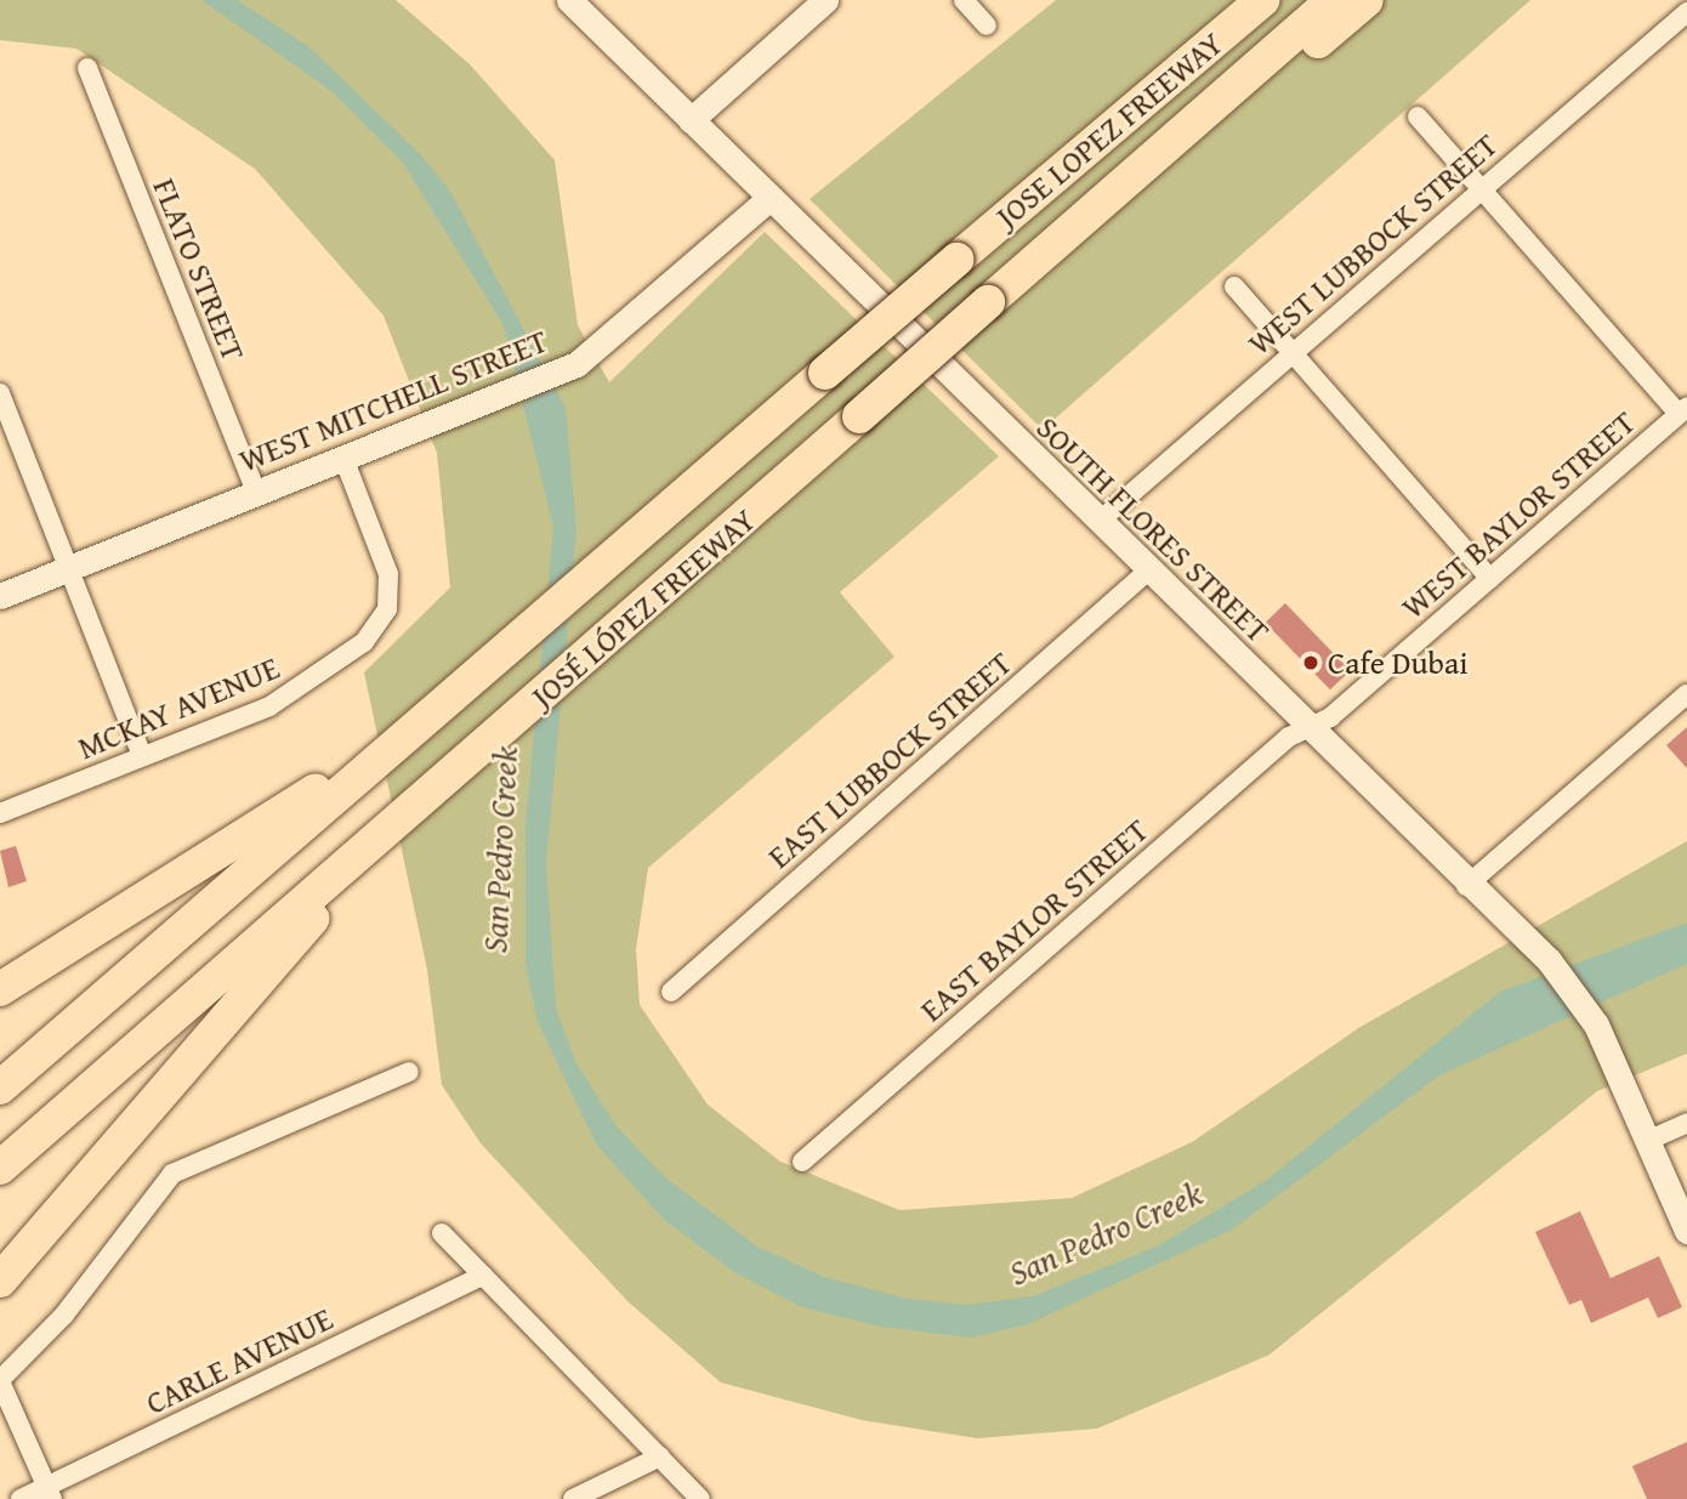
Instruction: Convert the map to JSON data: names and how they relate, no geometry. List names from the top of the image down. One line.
{"streets":{"highway":["JOSE LOPEZ FREEWAY","JOSÉ LÓPEZ FREEWAY"],"main road":["WEST MITCHELL STREET","SOUTH FLORES STREET"],"street":["WEST LUBBOCK STREET","FLATO STREET","WEST BAYLOR STREET","MCKAY AVENUE","EAST LUBBOCK STREET","EAST BAYLOR STREET","CARLE AVENUE"]},"crossings":[["JOSE LOPEZ FREEWAY","JOSÉ LÓPEZ FREEWAY"],["WEST LUBBOCK STREET","SOUTH FLORES STREET"],["FLATO STREET","WEST MITCHELL STREET"],["WEST MITCHELL STREET","SOUTH FLORES STREET"],["WEST MITCHELL STREET","MCKAY AVENUE"],["WEST BAYLOR STREET","SOUTH FLORES STREET"],["WEST BAYLOR STREET","EAST BAYLOR STREET"],["SOUTH FLORES STREET","EAST LUBBOCK STREET"],["SOUTH FLORES STREET","EAST BAYLOR STREET"]],"water":["San Pedro Creek"],"places":["Cafe Dubai"]}
